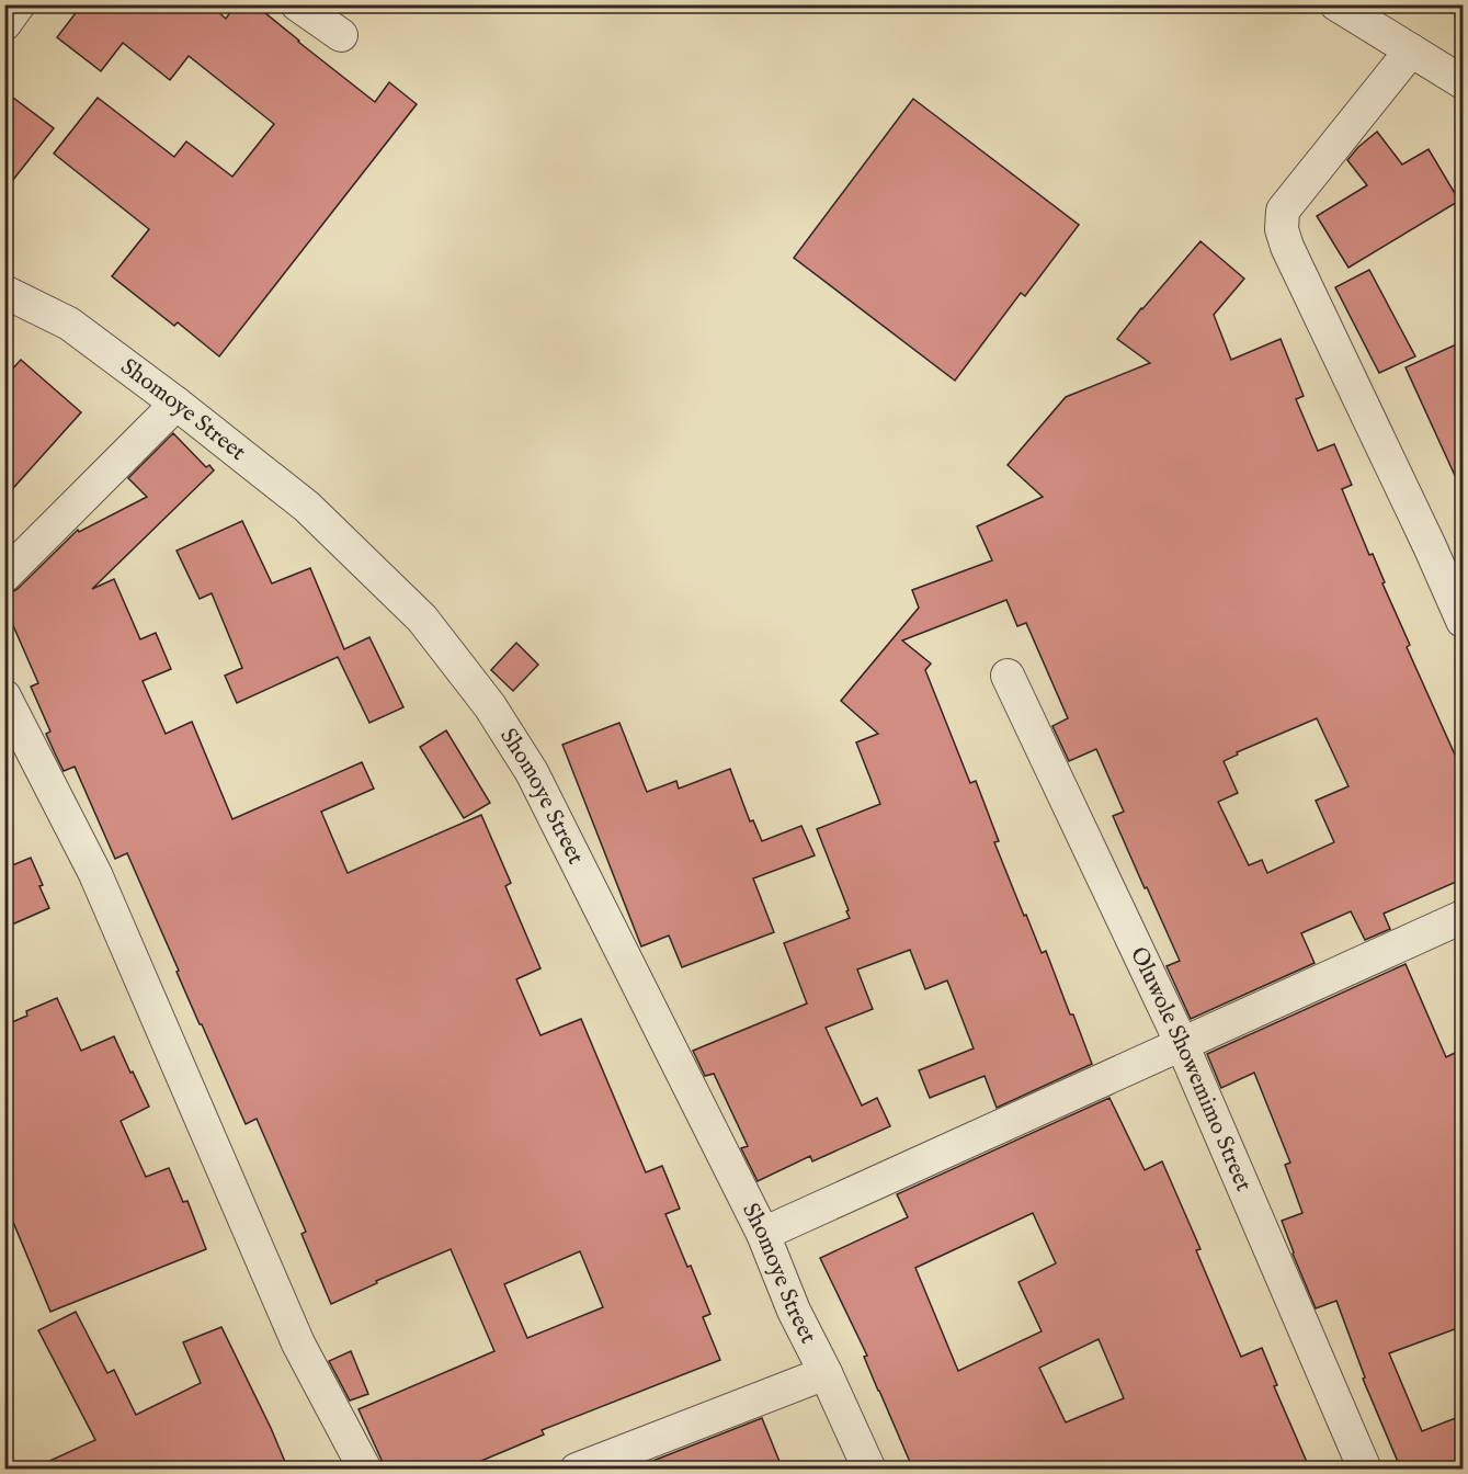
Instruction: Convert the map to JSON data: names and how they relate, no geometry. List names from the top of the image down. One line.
{"streets":{"street":["Shomoye Street","Oluwole Showemimo Street"]}}
